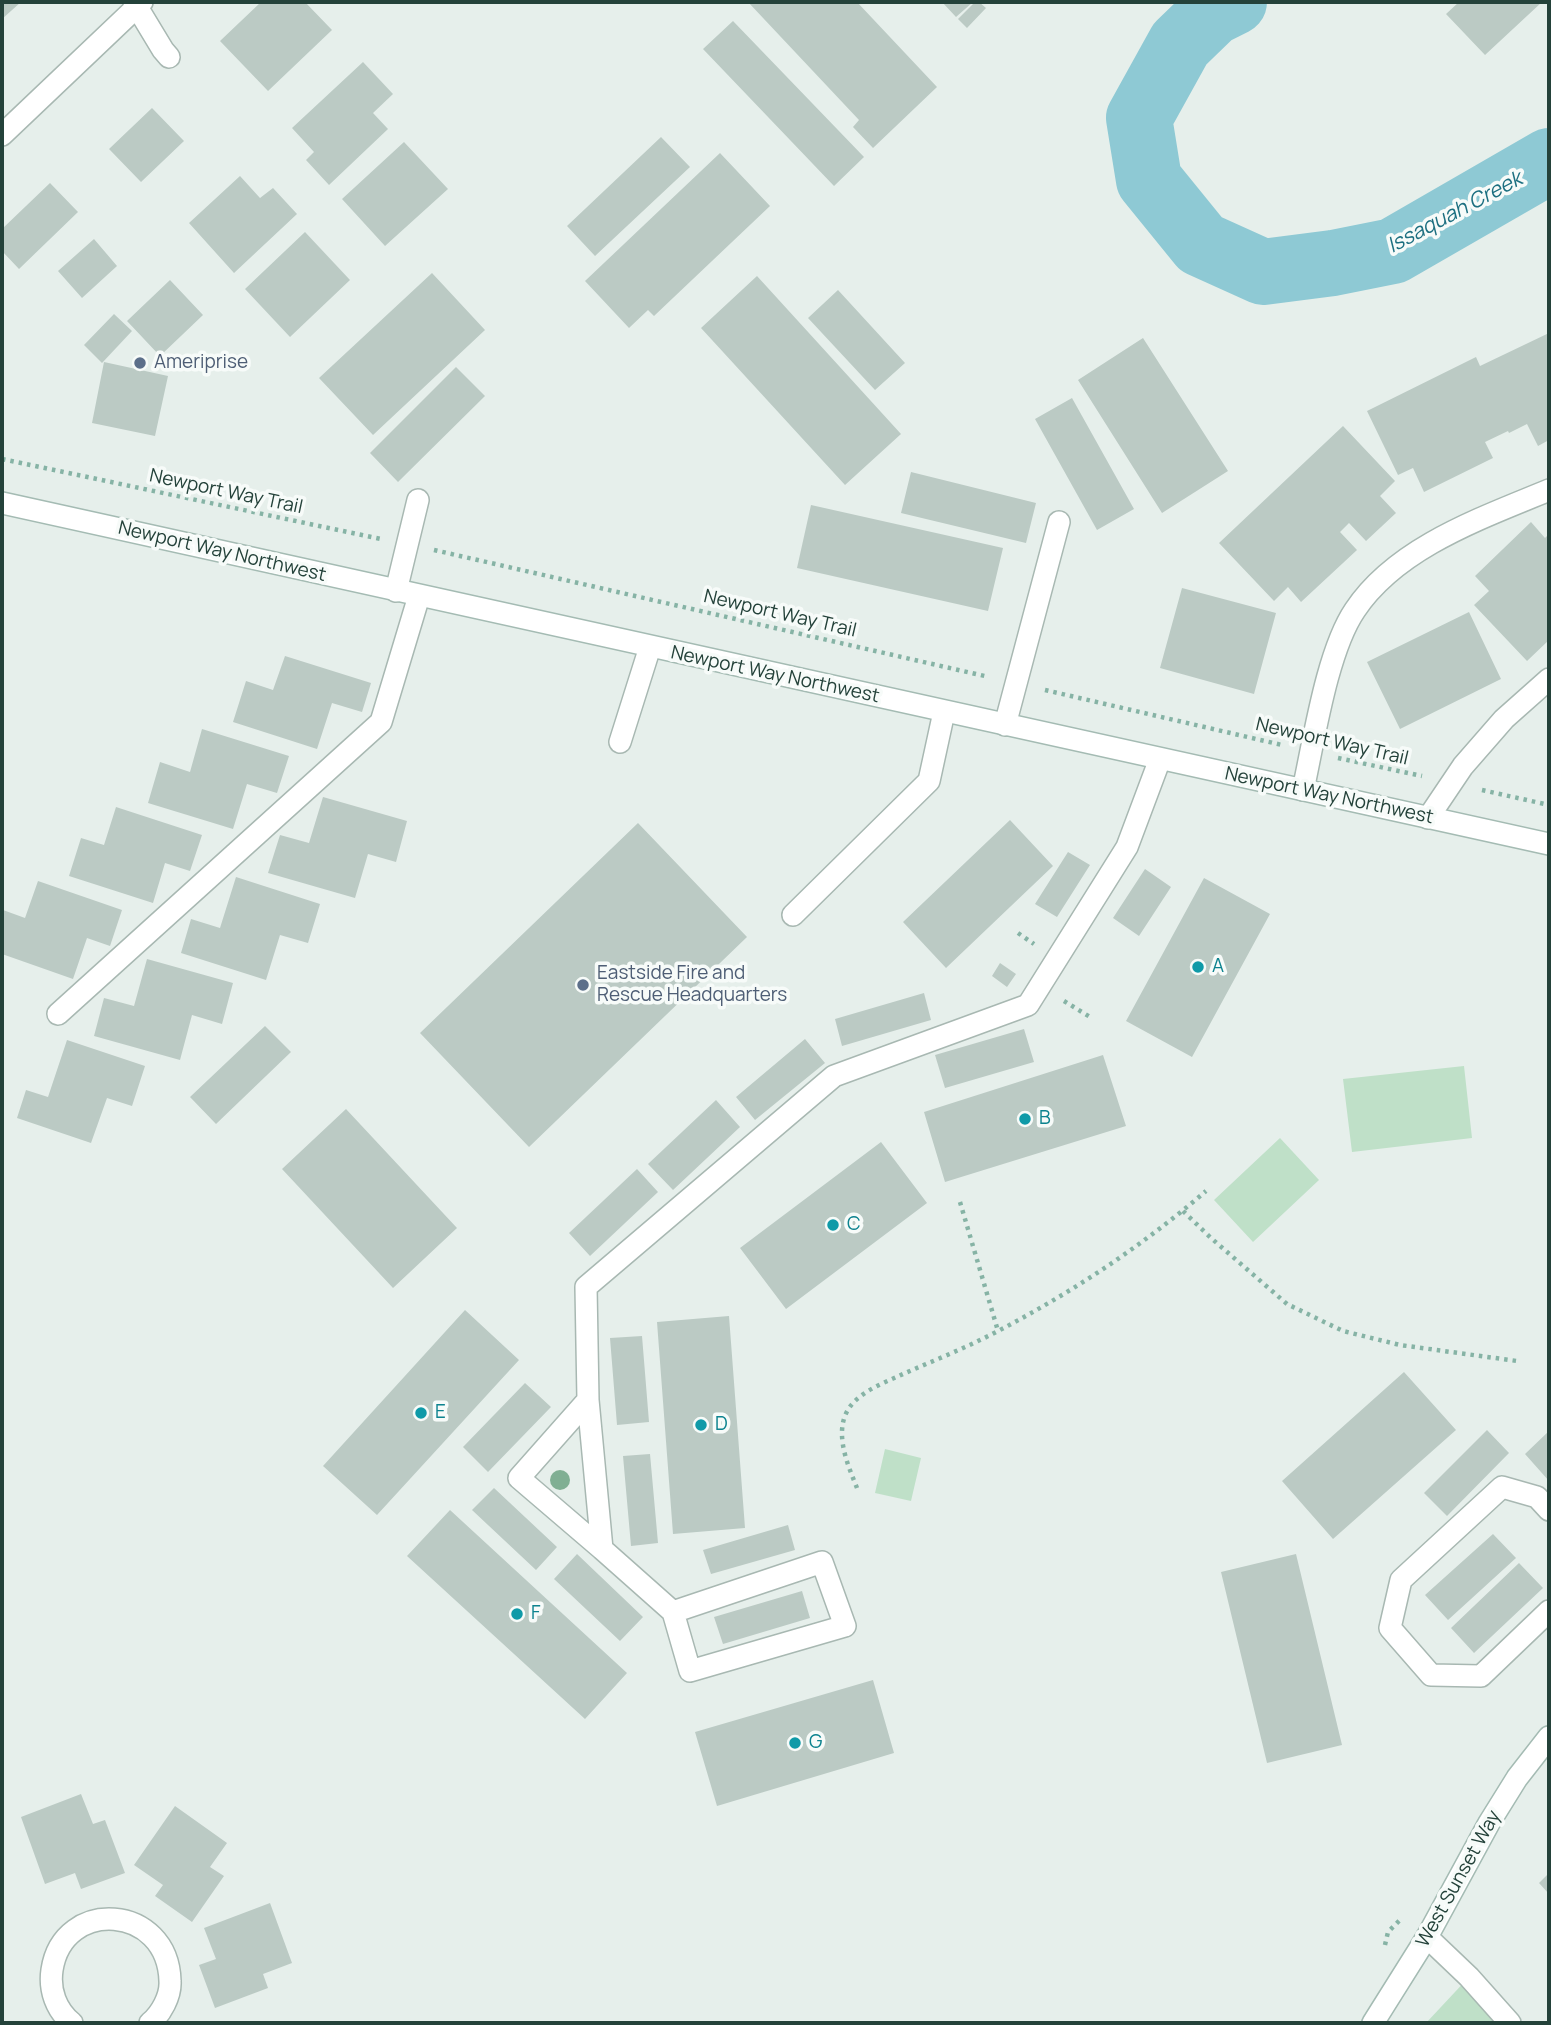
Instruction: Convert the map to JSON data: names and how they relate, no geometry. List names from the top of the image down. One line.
{"streets":{"street":["Newport Way Northwest","West Sunset Way"],"path":["Newport Way Trail"]},"water":["Issaquah Creek"],"places":["Ameriprise","A","Eastside Fire and Rescue Headquarters","B","C","E","D","F","G"]}
